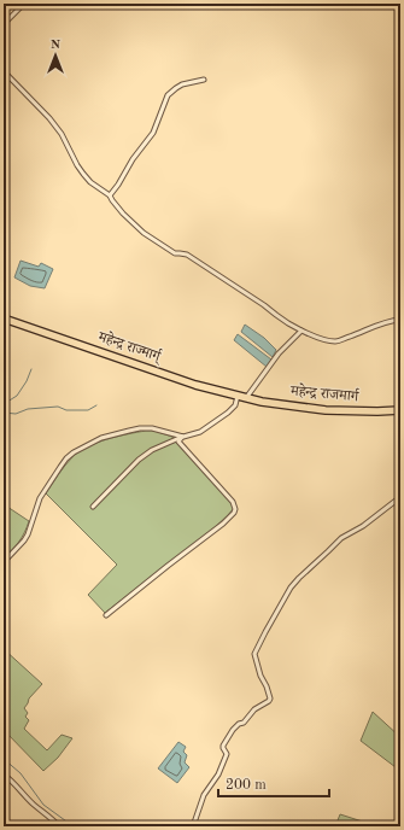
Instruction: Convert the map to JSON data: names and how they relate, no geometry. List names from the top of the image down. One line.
{"streets":{"highway":["महेन्द्र राज्मार्ग्","महेन्द्र राजमार्ग"]},"crossings":[["महेन्द्र राज्मार्ग्","महेन्द्र राजमार्ग"]],"scale_bar":"200 m","north":"top"}
